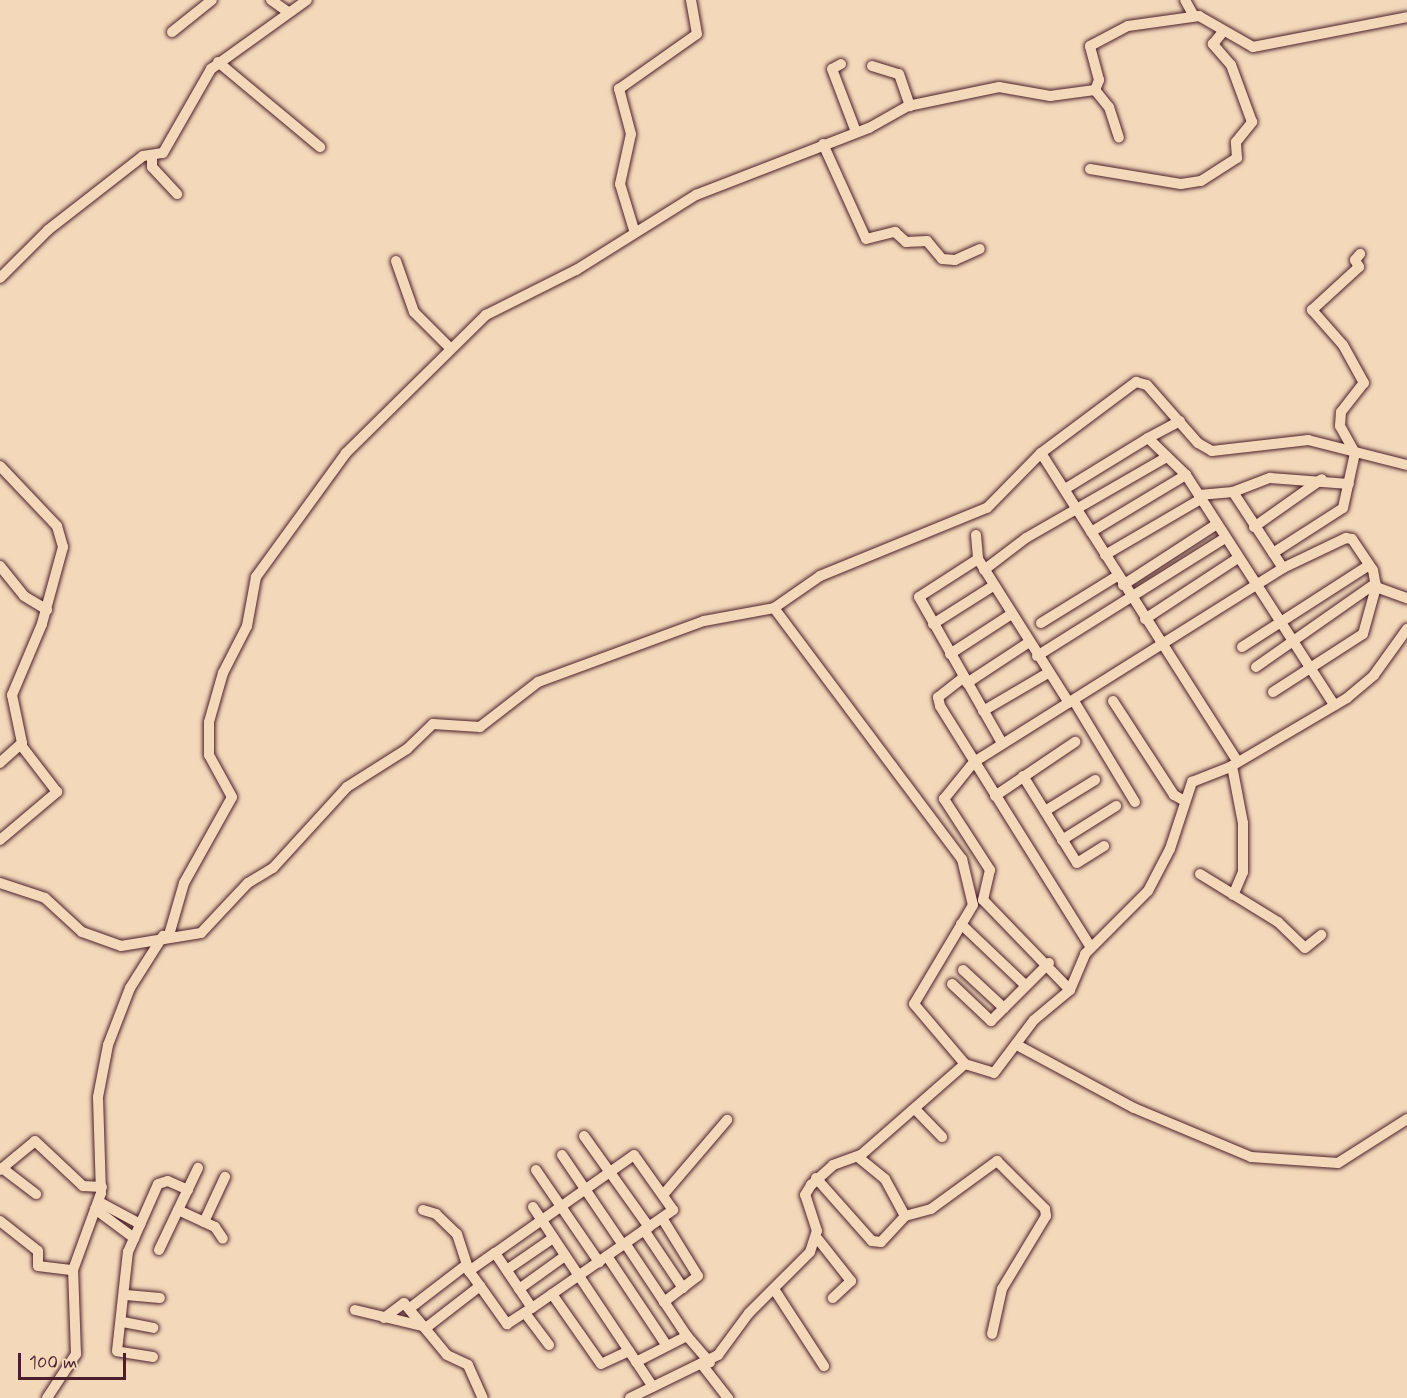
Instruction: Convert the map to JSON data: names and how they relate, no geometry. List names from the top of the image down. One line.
{"scale_bar":"100 m"}
